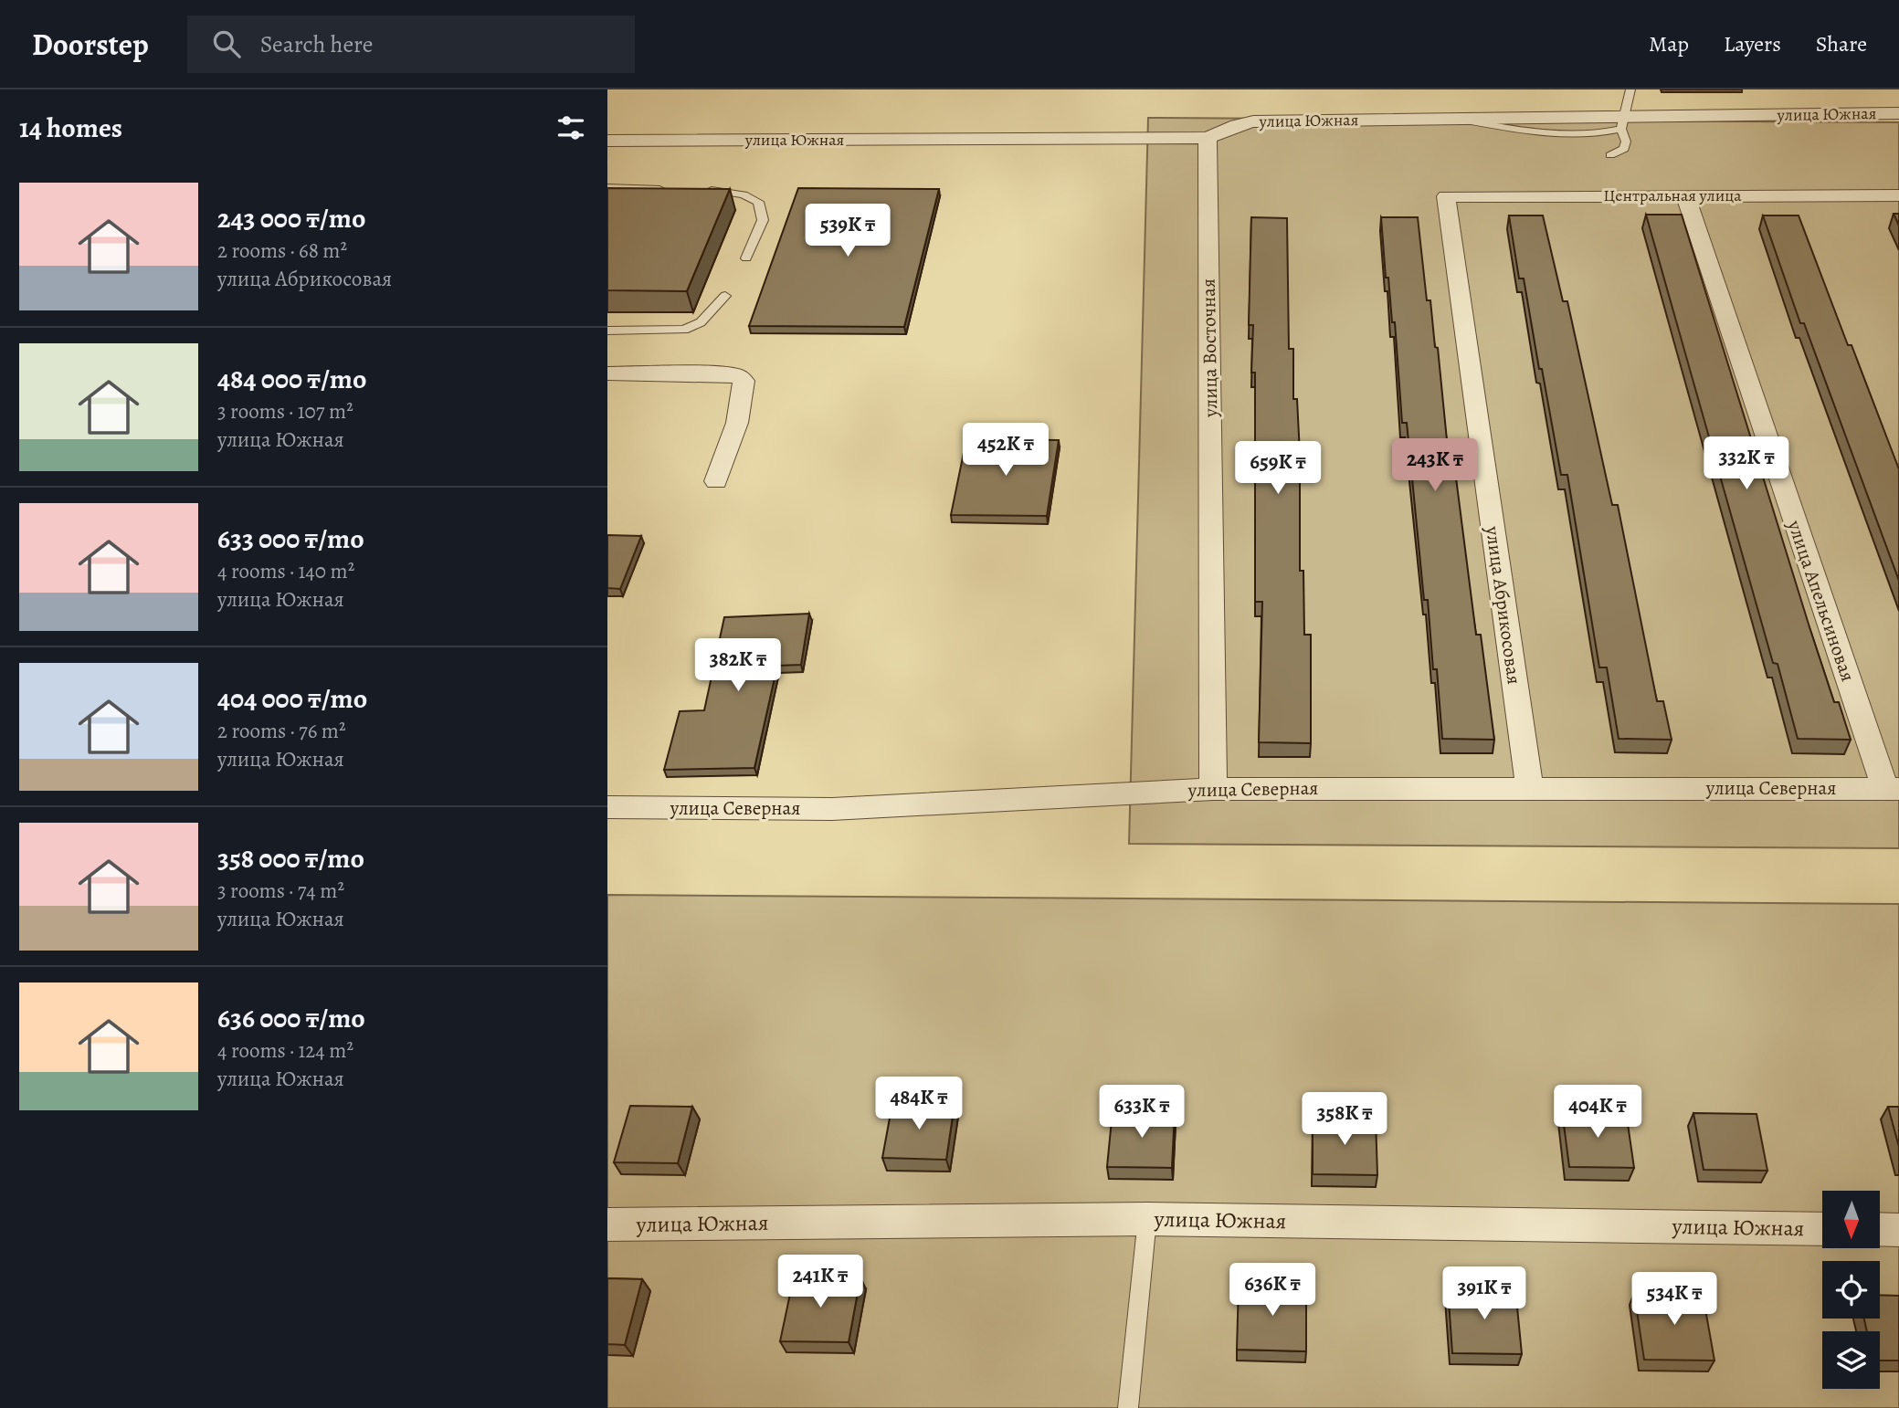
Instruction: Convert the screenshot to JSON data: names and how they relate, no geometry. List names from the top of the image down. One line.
{"streets":{"street":["улица Южная","Центральная улица","улица Восточная","улица Апельсиновая","улица Абрикосовая","улица Северная"]},"crossings":[["улица Южная","улица Восточная"],["Центральная улица","улица Апельсиновая"],["Центральная улица","улица Абрикосовая"],["улица Восточная","улица Северная"],["улица Апельсиновая","улица Северная"],["улица Абрикосовая","улица Северная"]],"north":"bottom","page":{"header":"Doorstep","search":"Search here","nav":["Map","Layers","Share"],"heading":"14 homes","list":[{"name":"243 000 ₸/mo","note":"2 rooms · 68 m² · улица Абрикосовая"},{"name":"484 000 ₸/mo","note":"3 rooms · 107 m² · улица Южная"},{"name":"633 000 ₸/mo","note":"4 rooms · 140 m² · улица Южная"},{"name":"404 000 ₸/mo","note":"2 rooms · 76 m² · улица Южная"},{"name":"358 000 ₸/mo","note":"3 rooms · 74 m² · улица Южная"},{"name":"636 000 ₸/mo","note":"4 rooms · 124 m² · улица Южная"}],"price":["539K ₸","452K ₸","332K ₸","243K ₸","659K ₸","382K ₸","484K ₸","633K ₸","404K ₸","358K ₸","241K ₸","636K ₸","391K ₸","534K ₸"]}}
